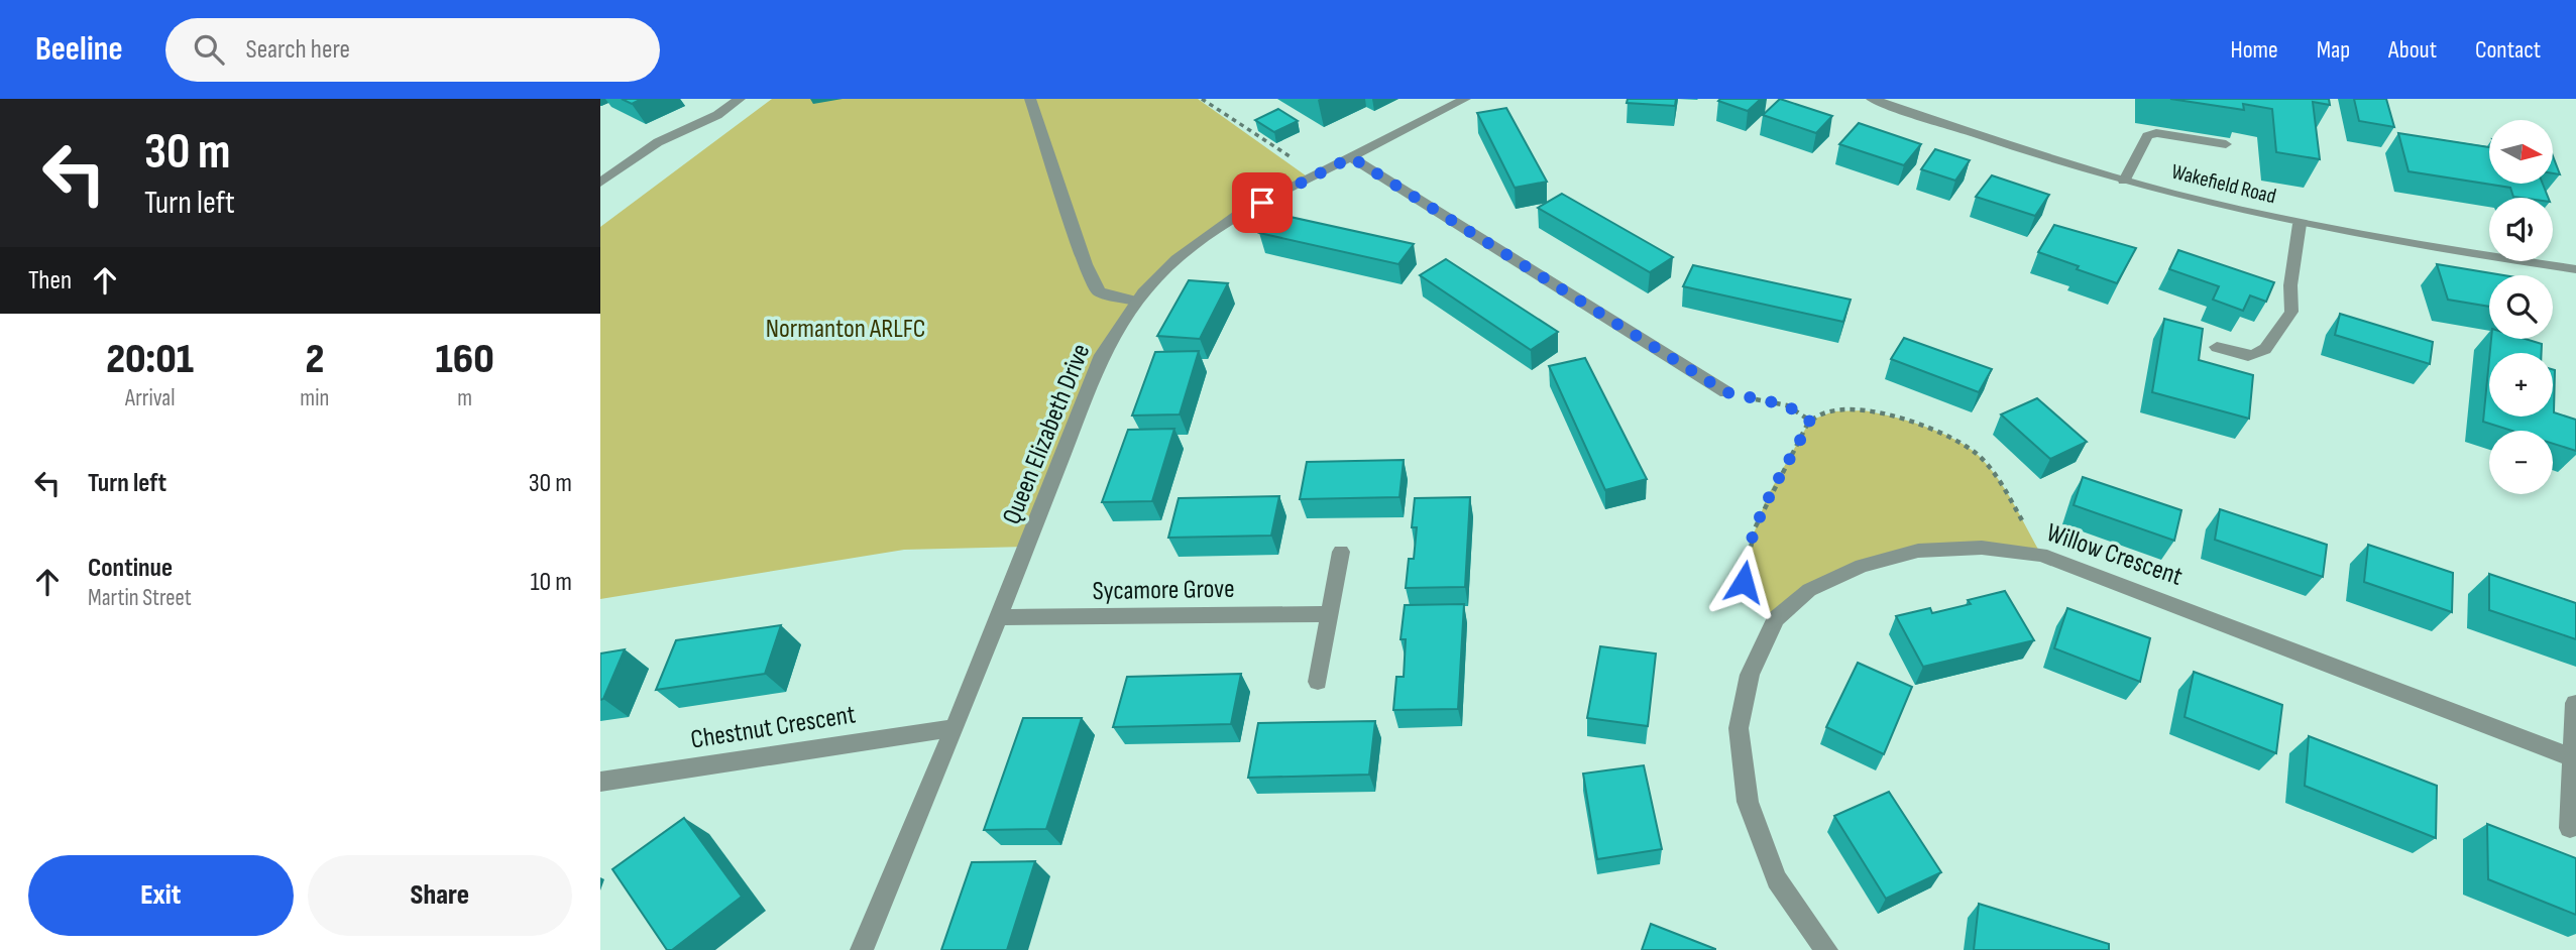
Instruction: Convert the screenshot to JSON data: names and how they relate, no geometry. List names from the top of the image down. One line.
{"streets":{"street":["Wakefield Road","Queen Elizabeth Drive","Willow Crescent","Sycamore Grove","Chestnut Crescent"]},"crossings":[["Queen Elizabeth Drive","Sycamore Grove"],["Queen Elizabeth Drive","Chestnut Crescent"]],"parks":["Normanton ARLFC"],"north":"right","page":{"header":"Beeline","search":"Search here","nav":["Home","Map","About","Contact"],"turn":["30 m","Turn left"],"map_buttons":["+","−"],"then":"Then","eta":["20:01","Arrival","2","min","160","m"],"list":[{"name":"Turn left","value":"30 m"},{"name":"Continue","note":"Martin Street","value":"10 m"}],"buttons":["Exit","Share"]}}
